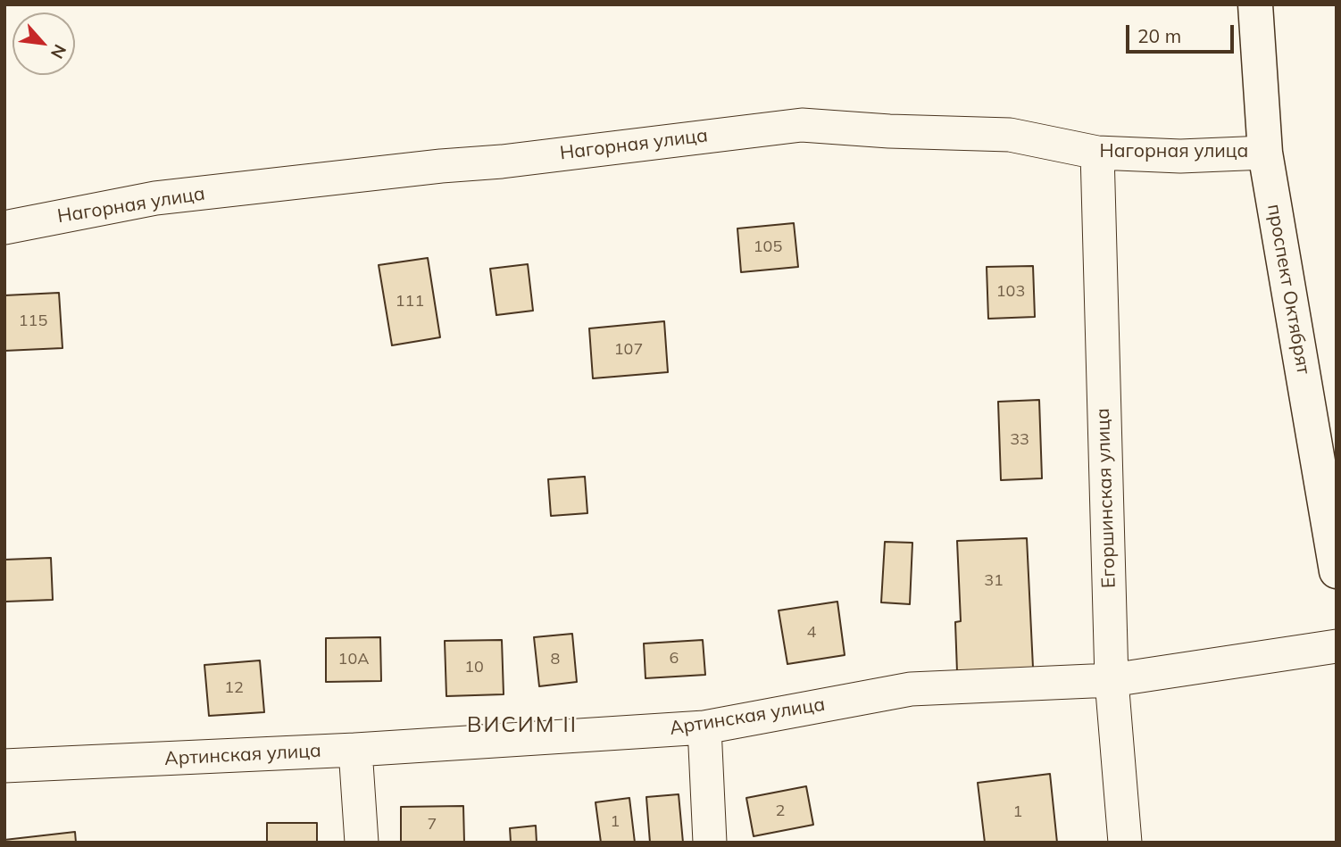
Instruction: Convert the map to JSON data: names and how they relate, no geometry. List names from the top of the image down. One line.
{"streets":{"street":["Нагорная улица","проспект Октябрят","Егоршинская улица","Артинская улица"]},"crossings":[["Нагорная улица","проспект Октябрят"],["Нагорная улица","Егоршинская улица"],["Егоршинская улица","Артинская улица"]],"districts":["ВИСИМ II"],"house_numbers":["105","103","111","115","107","33","31","4","6","10А","8","10","12","2","1","1","7"],"scale_bar":"20 m","north":"bottom right"}
